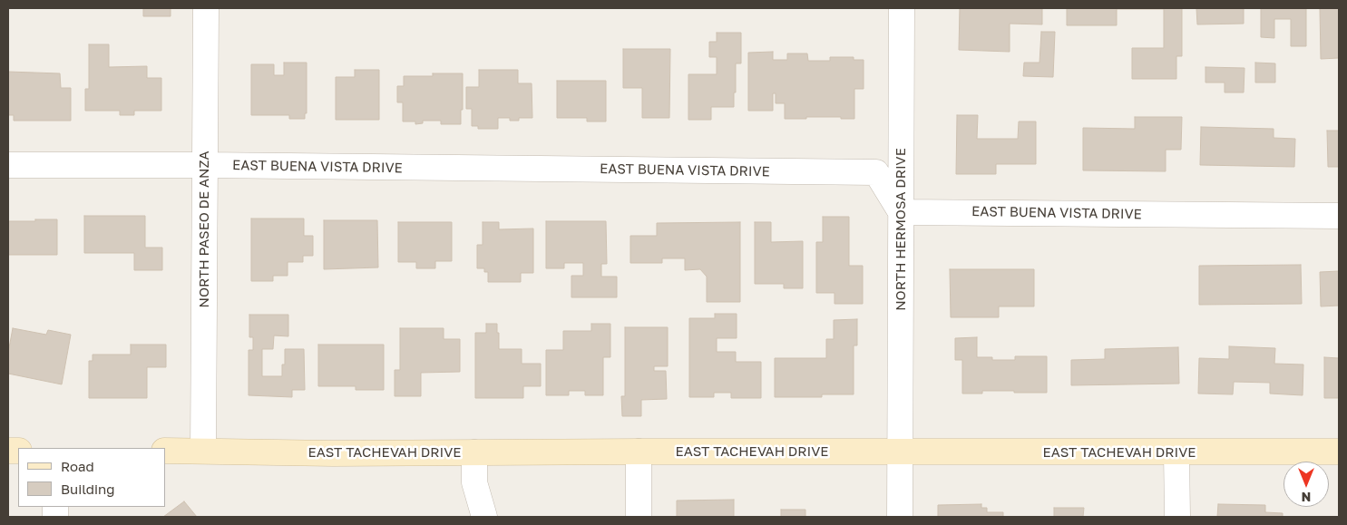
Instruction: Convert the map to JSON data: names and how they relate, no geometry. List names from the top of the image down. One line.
{"streets":{"street":["EAST BUENA VISTA DRIVE","NORTH PASEO DE ANZA","NORTH HERMOSA DRIVE","EAST TACHEVAH DRIVE"]},"crossings":[["EAST BUENA VISTA DRIVE","NORTH PASEO DE ANZA"],["EAST BUENA VISTA DRIVE","NORTH HERMOSA DRIVE"],["NORTH PASEO DE ANZA","EAST TACHEVAH DRIVE"],["NORTH HERMOSA DRIVE","EAST TACHEVAH DRIVE"]],"legend":["Road","Building"],"north":"bottom"}
